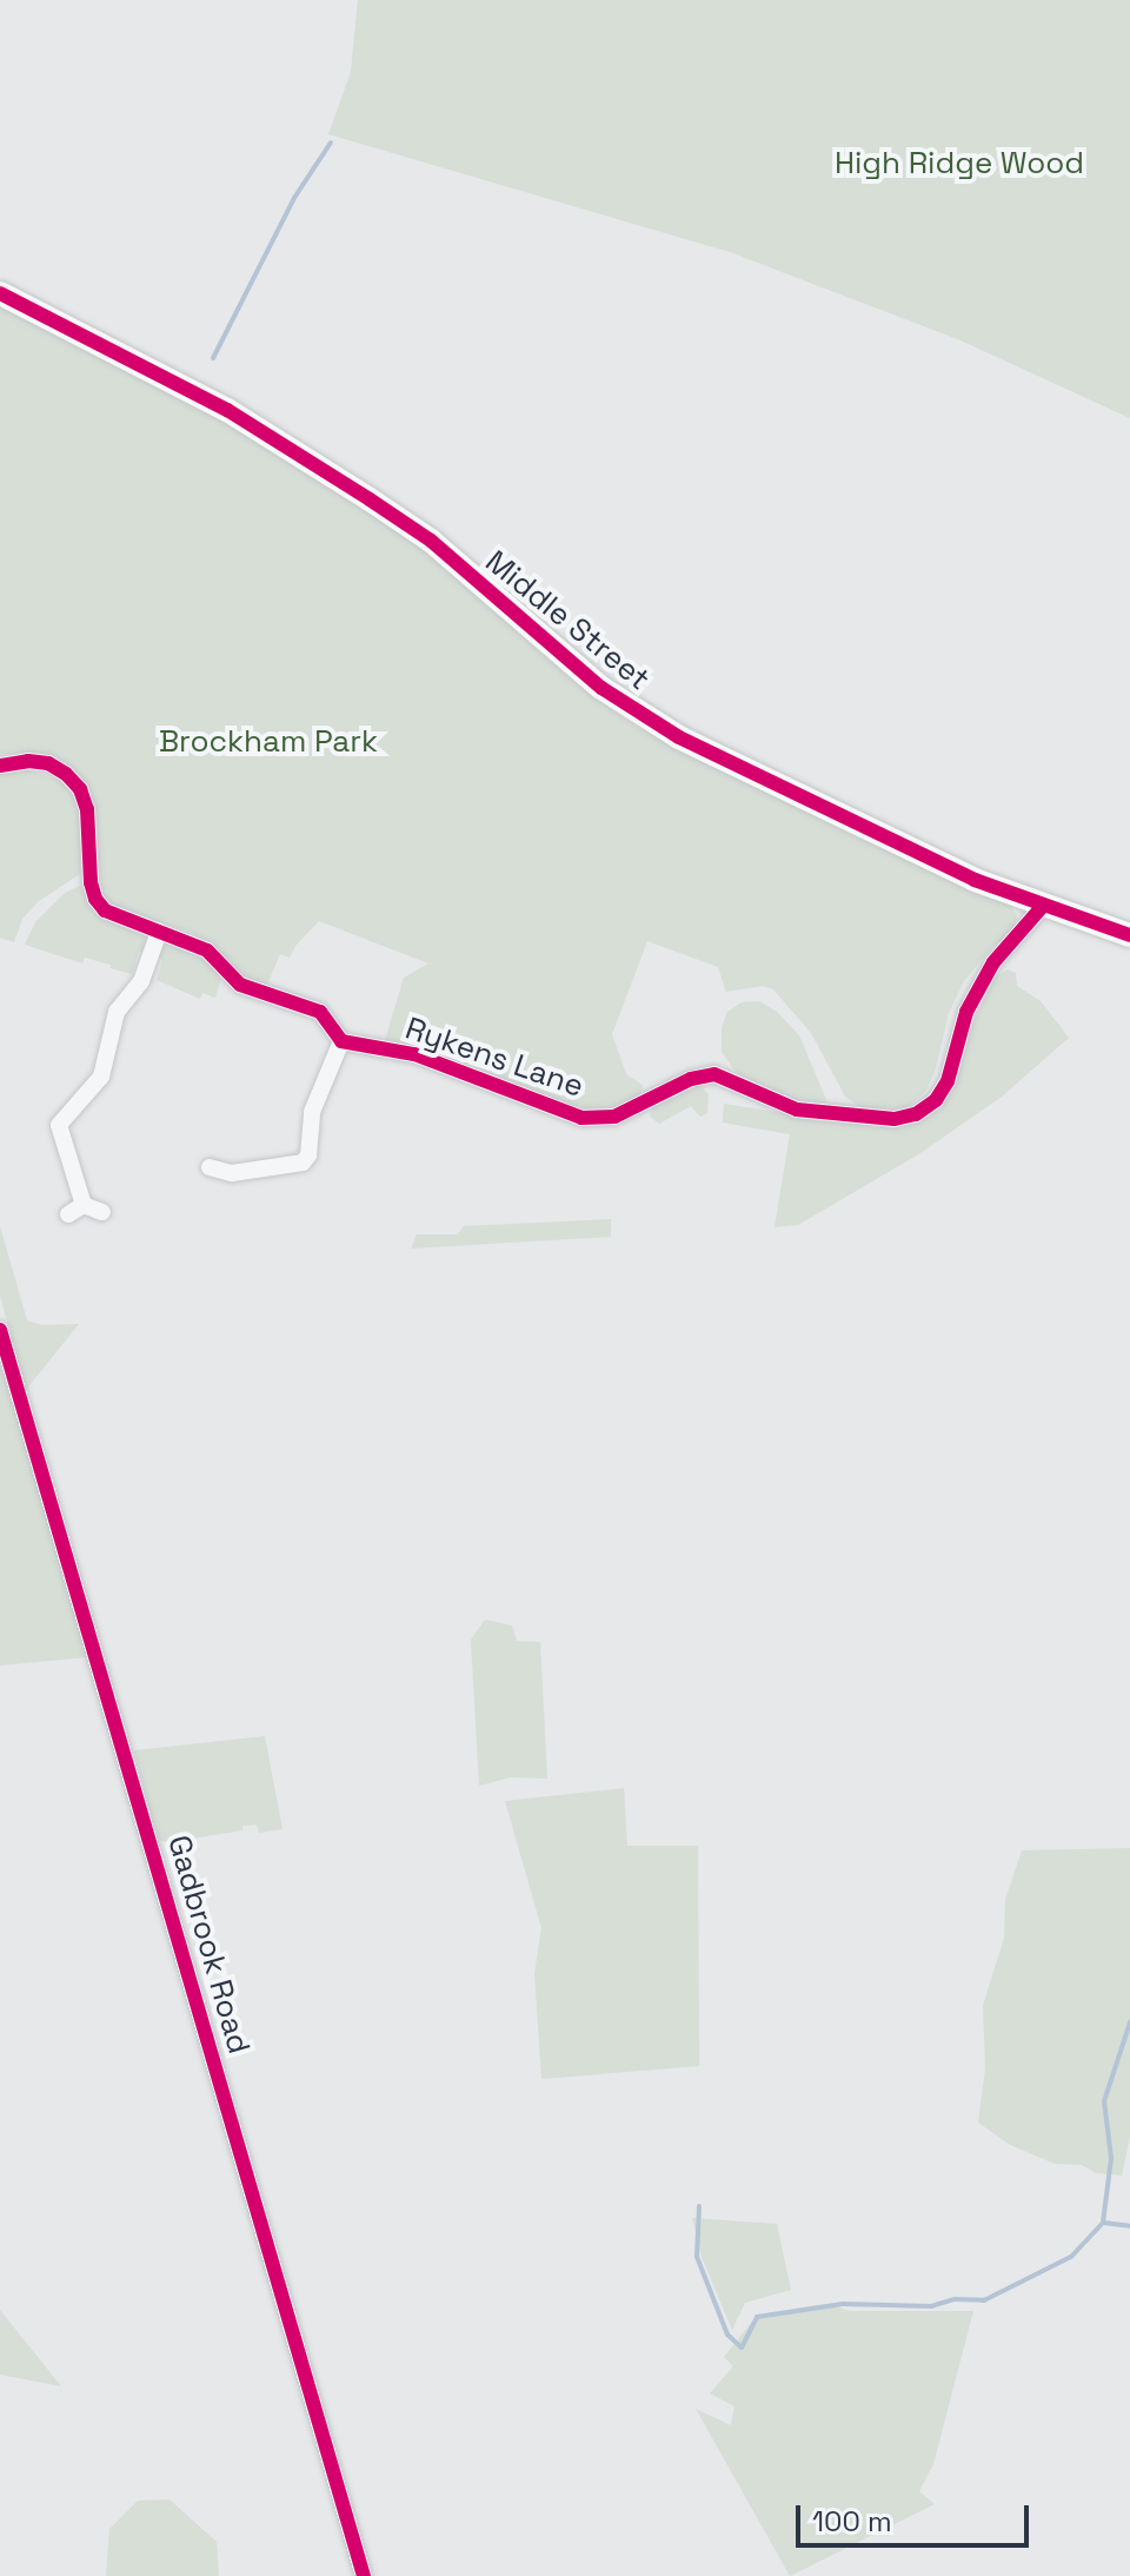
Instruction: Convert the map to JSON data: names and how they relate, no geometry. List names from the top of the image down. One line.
{"streets":{"street":["Middle Street","Rykens Lane","Gadbrook Road"]},"crossings":[["Middle Street","Rykens Lane"]],"parks":["High Ridge Wood","Brockham Park"],"scale_bar":"100 m"}
